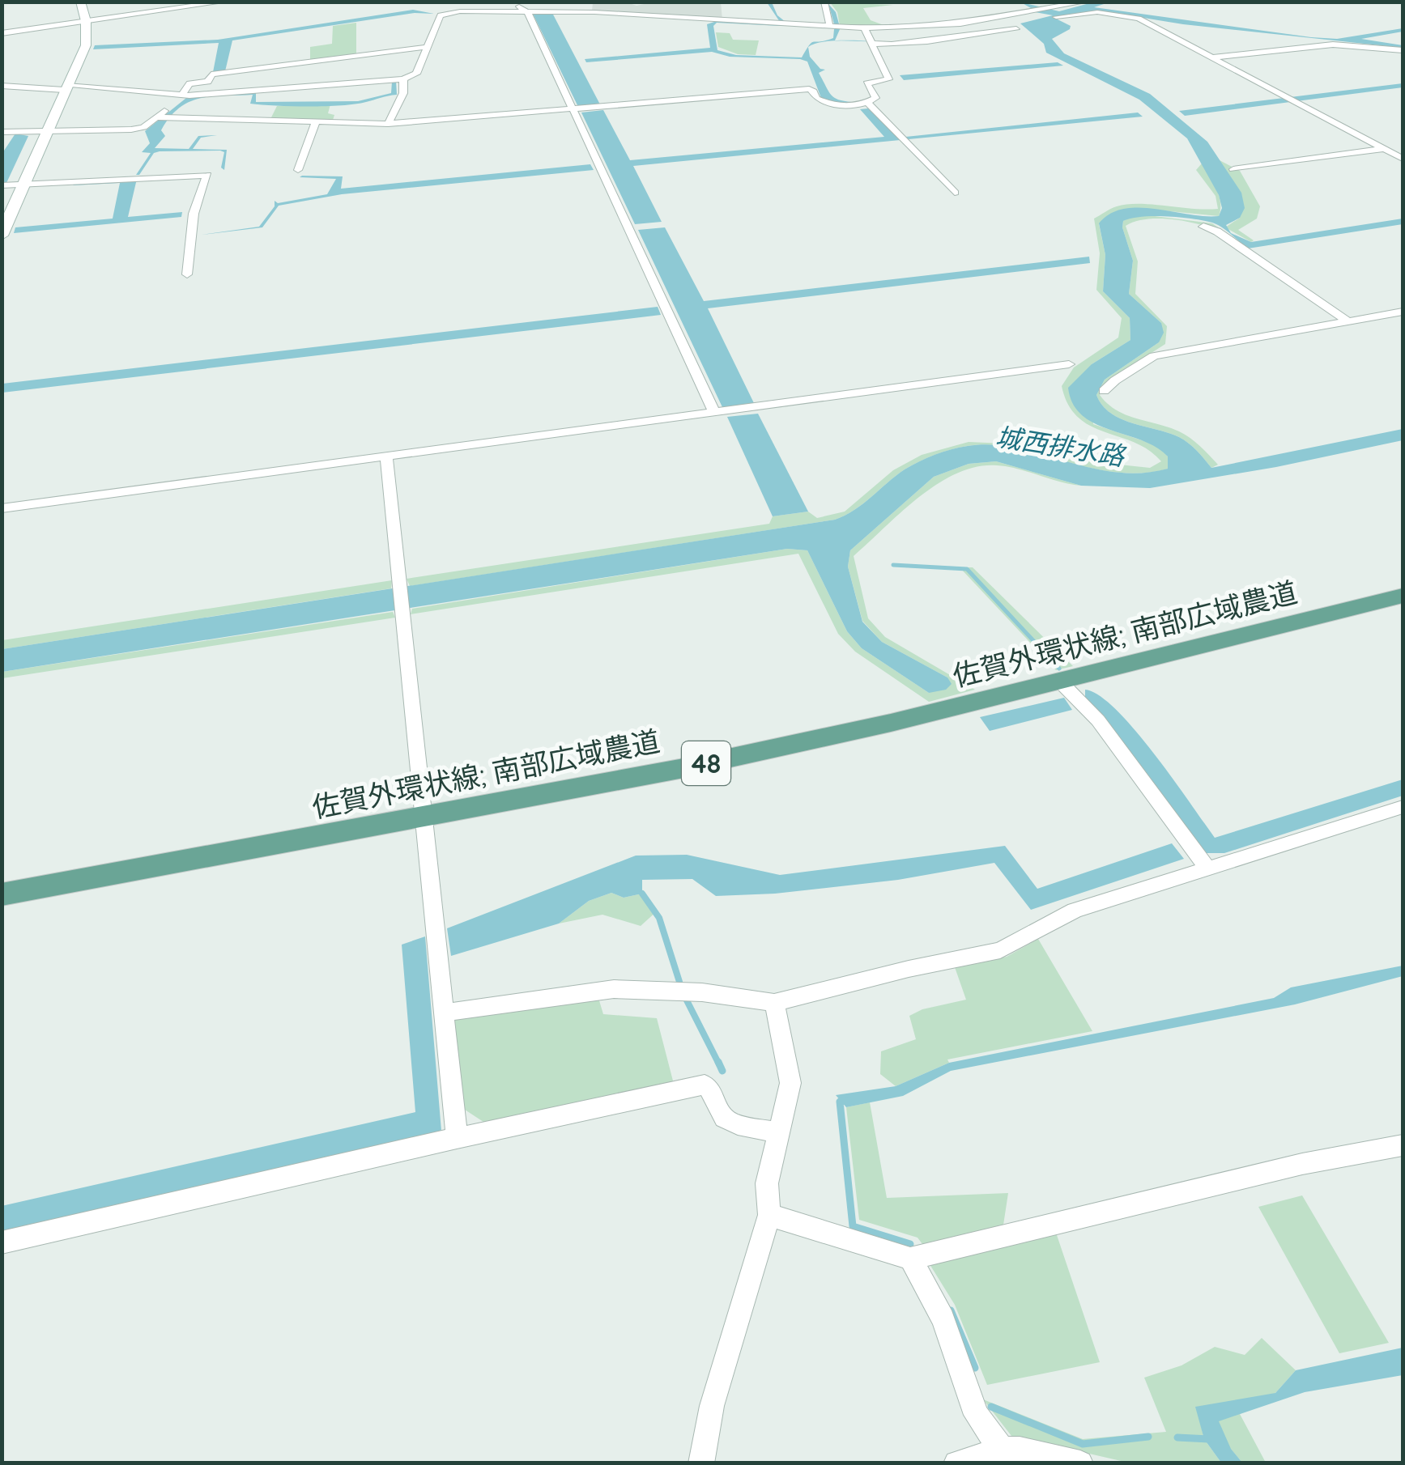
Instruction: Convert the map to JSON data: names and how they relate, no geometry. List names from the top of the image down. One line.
{"streets":{"main road":["佐賀外環状線; 南部広域農道","48"]},"water":["城西排水路"]}
